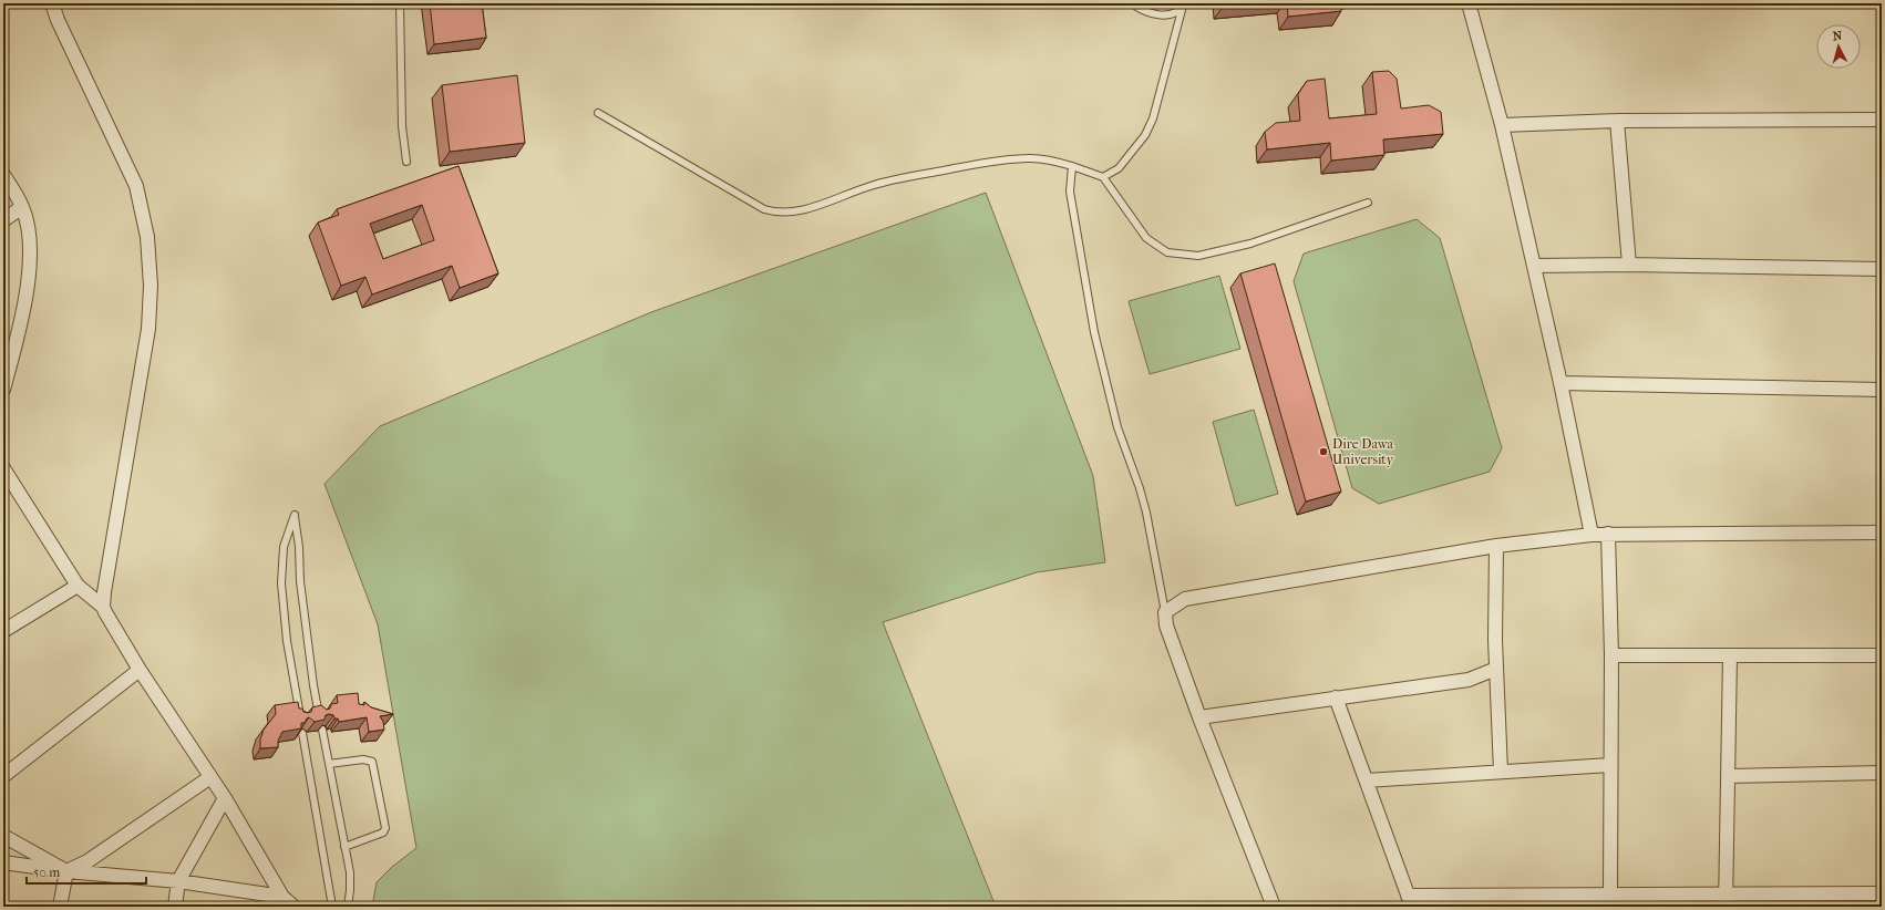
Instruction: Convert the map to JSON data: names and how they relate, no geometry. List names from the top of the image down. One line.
{"places":["Dire Dawa University"],"scale_bar":"50 m","north":"top"}
